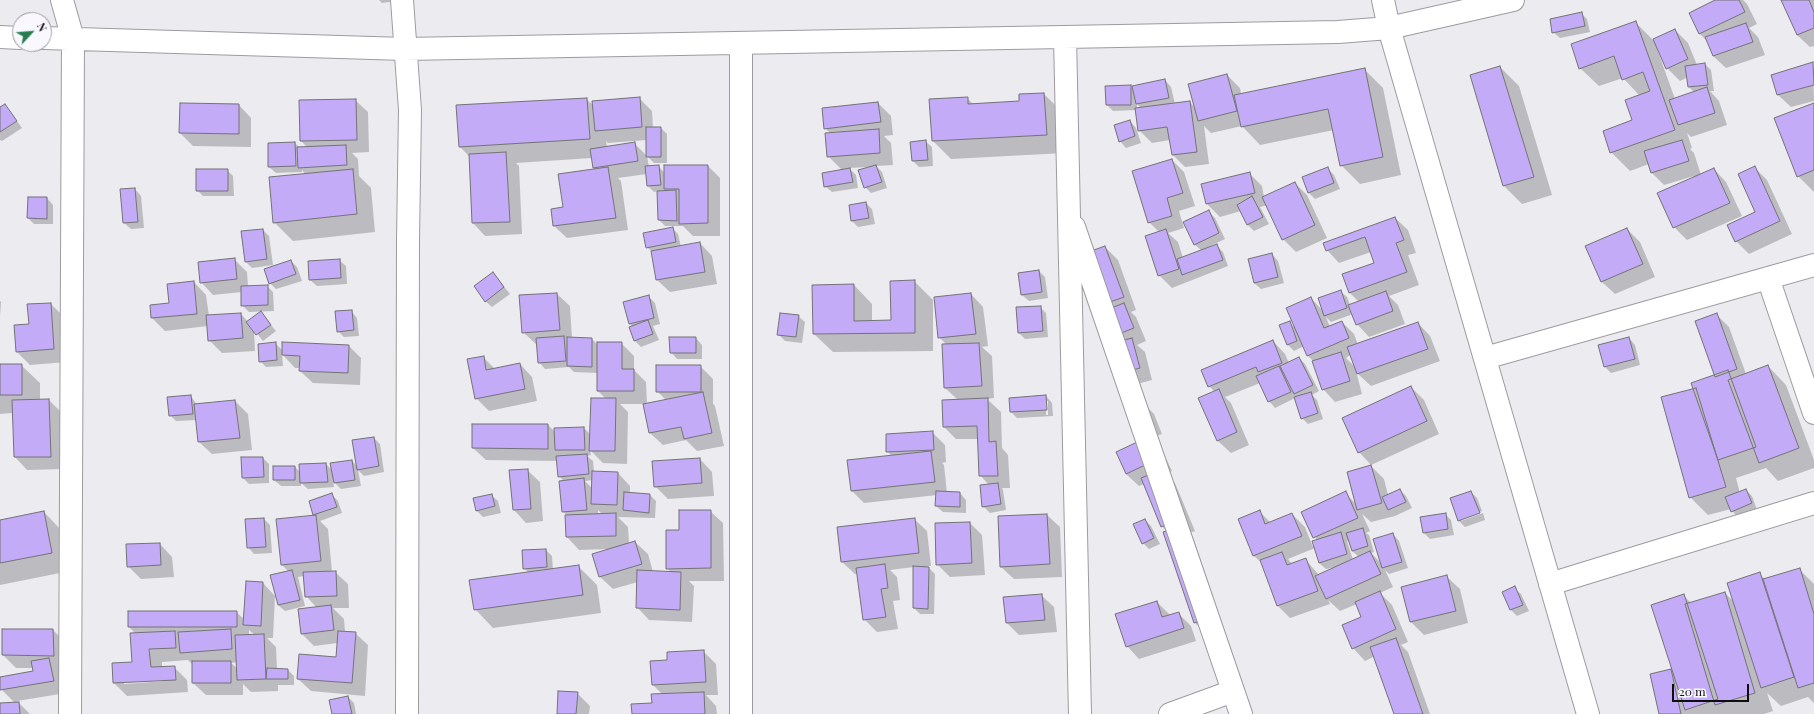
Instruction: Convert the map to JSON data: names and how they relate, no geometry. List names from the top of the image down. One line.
{"scale_bar":"20 m","north":"top right"}
